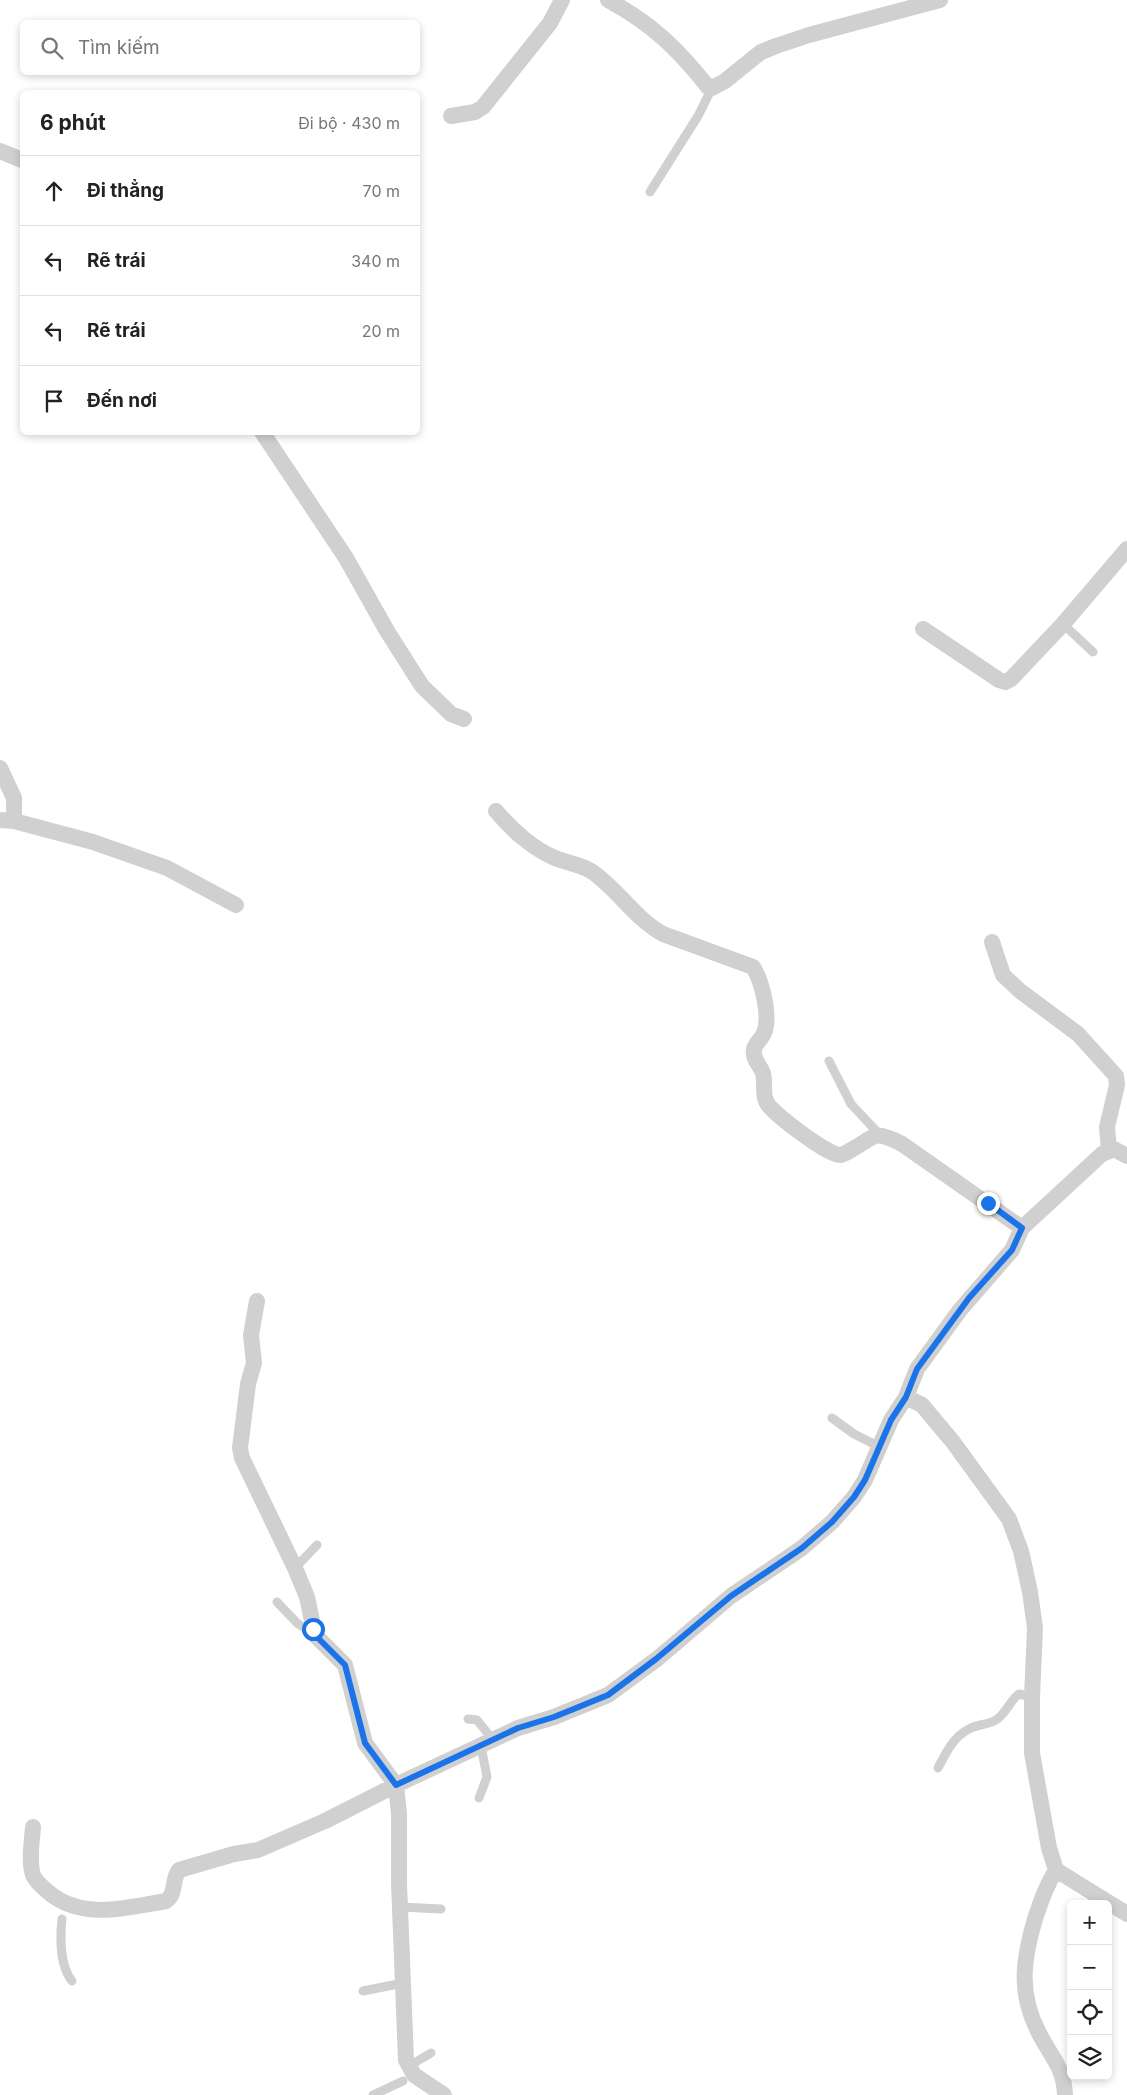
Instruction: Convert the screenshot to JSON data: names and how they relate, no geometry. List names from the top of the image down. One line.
{"page":{"search":"Tìm kiếm","heading":["6 phút","Đi bộ · 430 m"],"list":[["Đi thẳng","70 m"],["Rẽ trái","340 m"],["Rẽ trái","20 m"],"Đến nơi"],"map_buttons":["+","−"]}}
